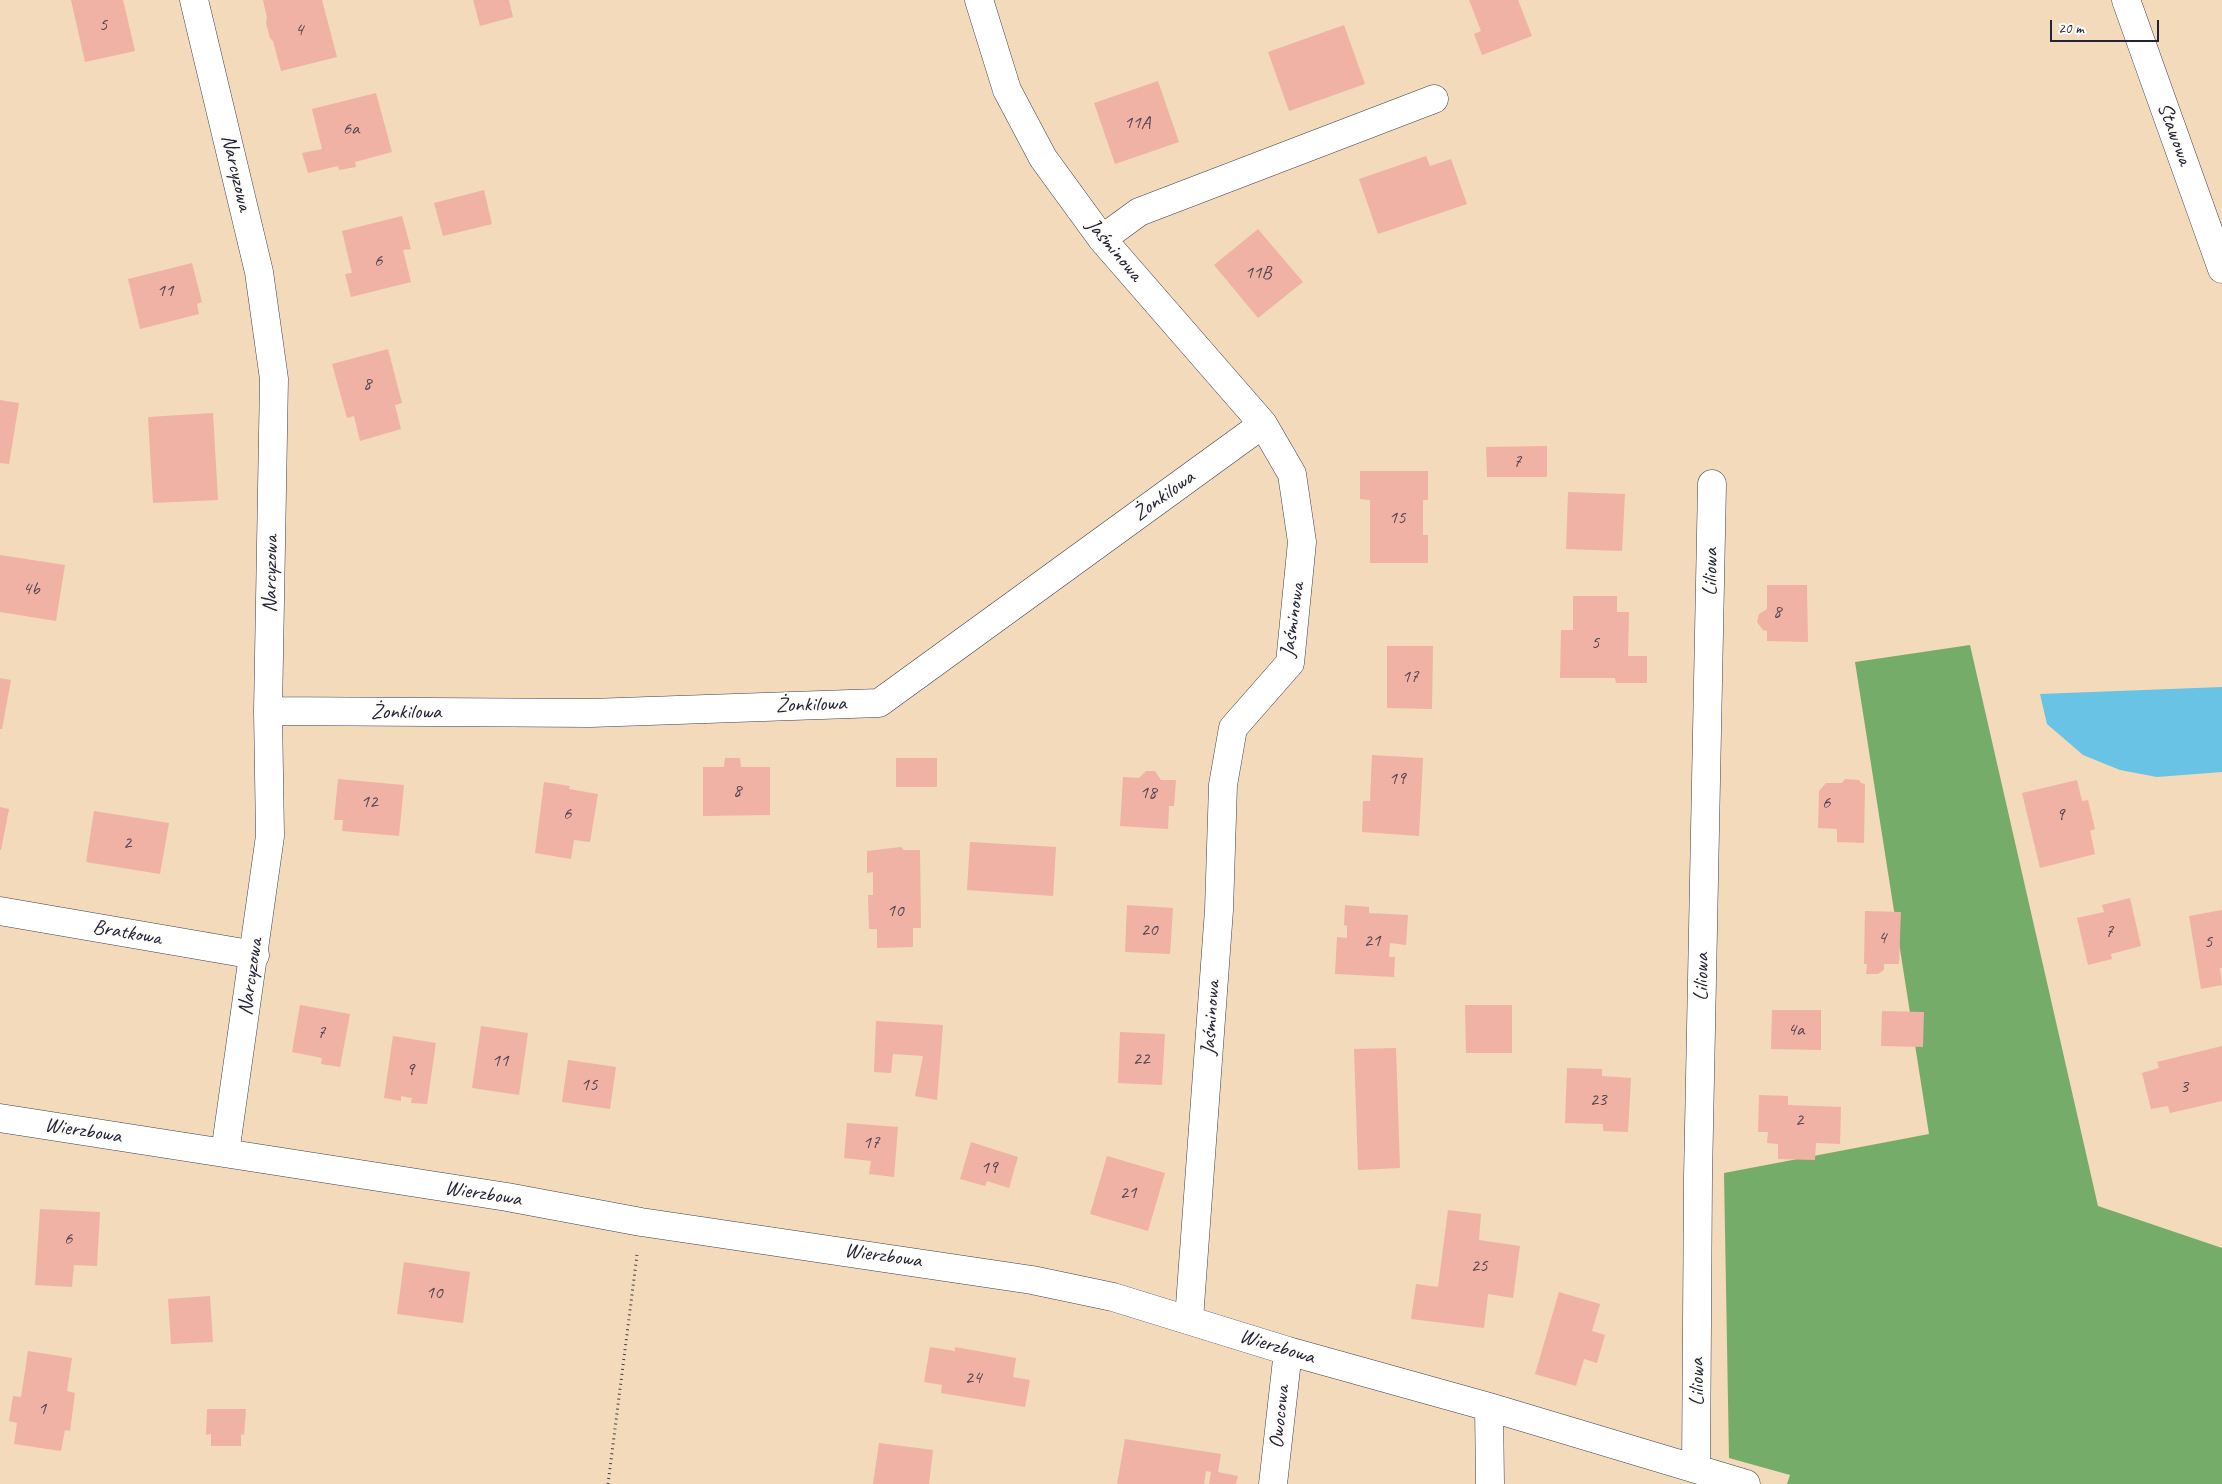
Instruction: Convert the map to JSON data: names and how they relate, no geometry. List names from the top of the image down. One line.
{"streets":{"street":["Stawowa","Narcyzowa","Jaśminowa","Żonkilowa","Liliowa","Bratkowa","Wierzbowa","Owocowa"]},"crossings":[["Narcyzowa","Żonkilowa"],["Narcyzowa","Bratkowa"],["Narcyzowa","Wierzbowa"],["Jaśminowa","Żonkilowa"],["Jaśminowa","Wierzbowa"],["Liliowa","Wierzbowa"],["Wierzbowa","Owocowa"]],"house_numbers":["5","4","11A","6a","6","11B","11","8","7","15","4b","8","5","17","19","8","18","12","6","6","9","2","10","20","7","4","21","5","4a","7","22","11","9","15","3","23","2","17","19","21","6","25","10","24","1"],"scale_bar":"20 m"}
